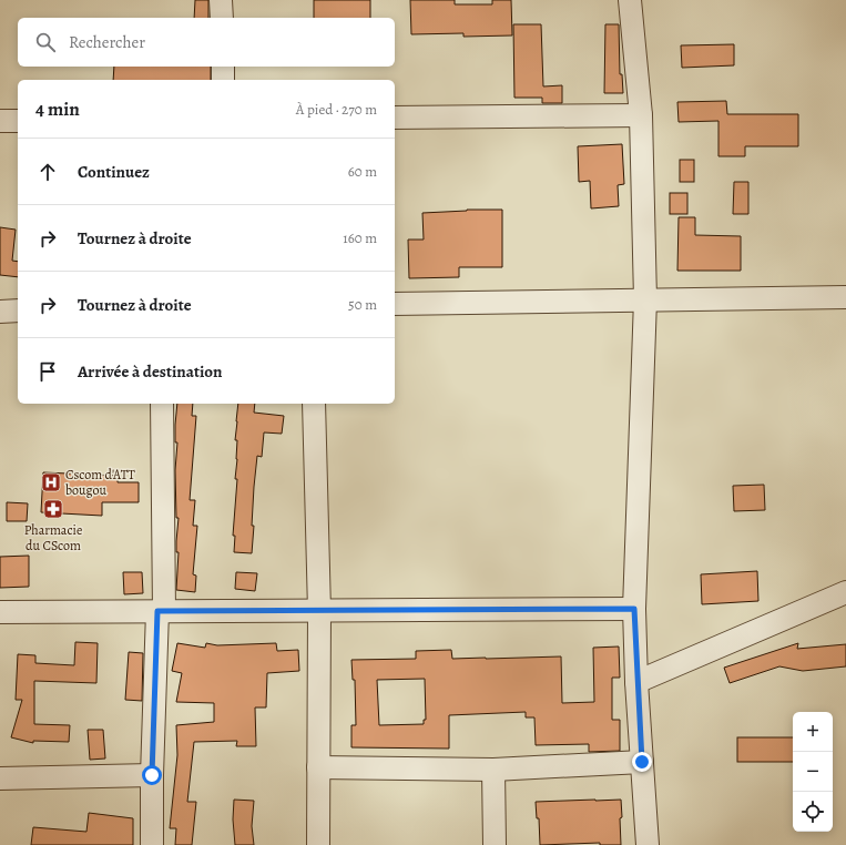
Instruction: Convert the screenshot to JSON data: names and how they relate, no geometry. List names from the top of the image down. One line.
{"places":{"hospital":["Cscom d'ATT bougou"],"pharmacy":["Pharmacie du CScom"]},"page":{"search":"Rechercher","heading":["4 min","À pied · 270 m"],"list":[["Continuez","60 m"],["Tournez à droite","160 m"],["Tournez à droite","50 m"],"Arrivée à destination"],"map_buttons":["+","−"]}}
